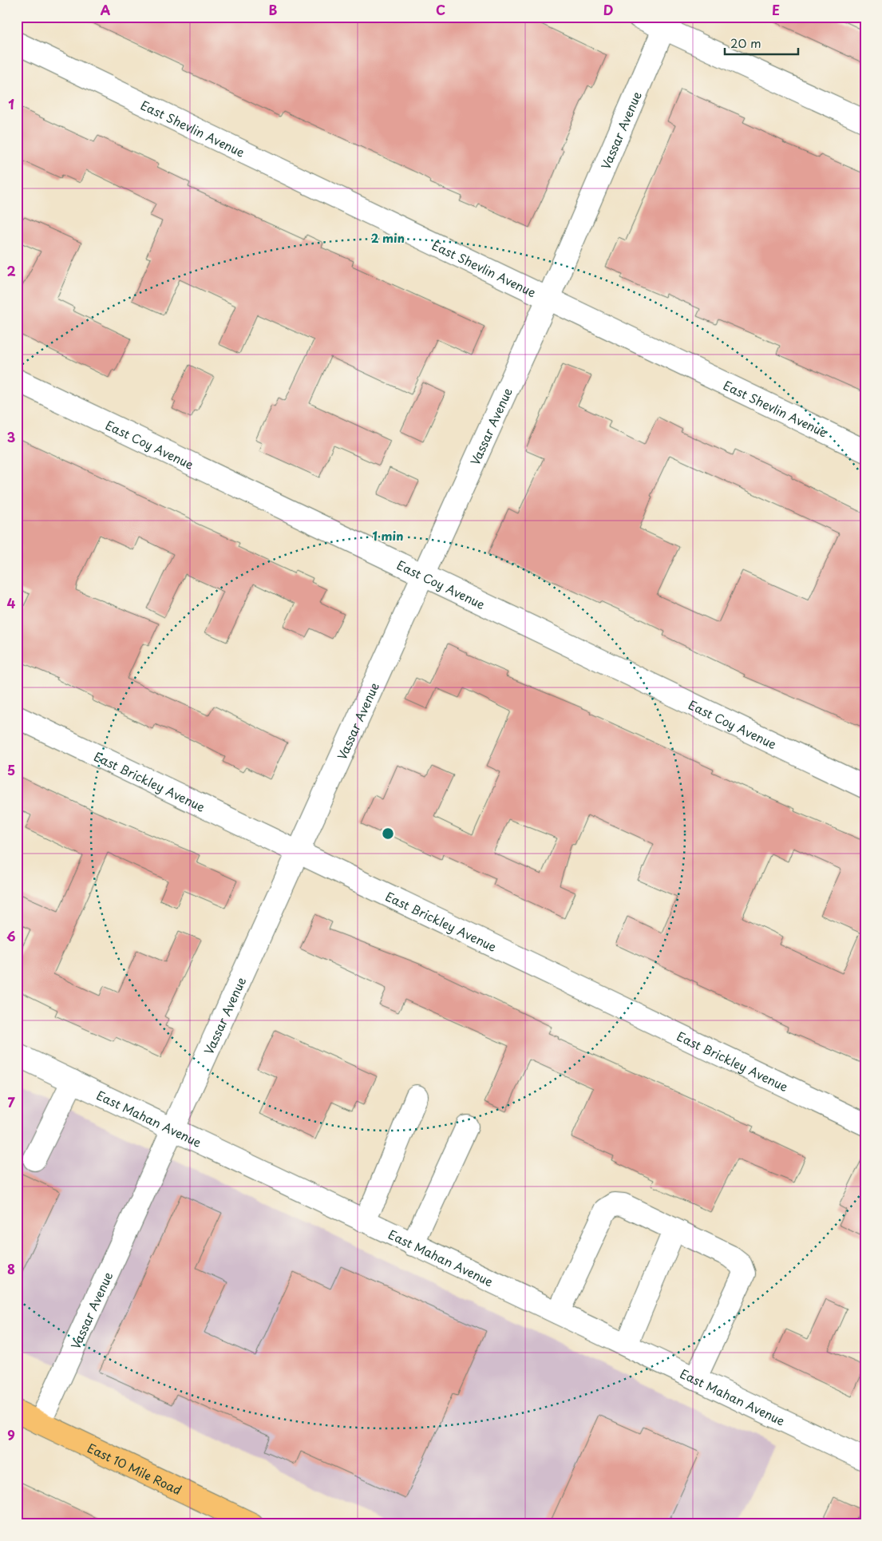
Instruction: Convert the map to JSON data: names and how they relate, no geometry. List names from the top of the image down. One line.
{"streets":{"main road":["East 10 Mile Road"],"street":["East Shevlin Avenue","Vassar Avenue","East Coy Avenue","East Brickley Avenue","East Mahan Avenue"]},"crossings":[["East Shevlin Avenue","Vassar Avenue"],["Vassar Avenue","East Coy Avenue"],["Vassar Avenue","East Brickley Avenue"],["Vassar Avenue","East Mahan Avenue"],["Vassar Avenue","East 10 Mile Road"]],"scale_bar":"20 m","grid":{"columns":["A","B","C","D","E"],"rows":["1","2","3","4","5","6","7","8","9"]},"rings":["2 min","1 min"]}
